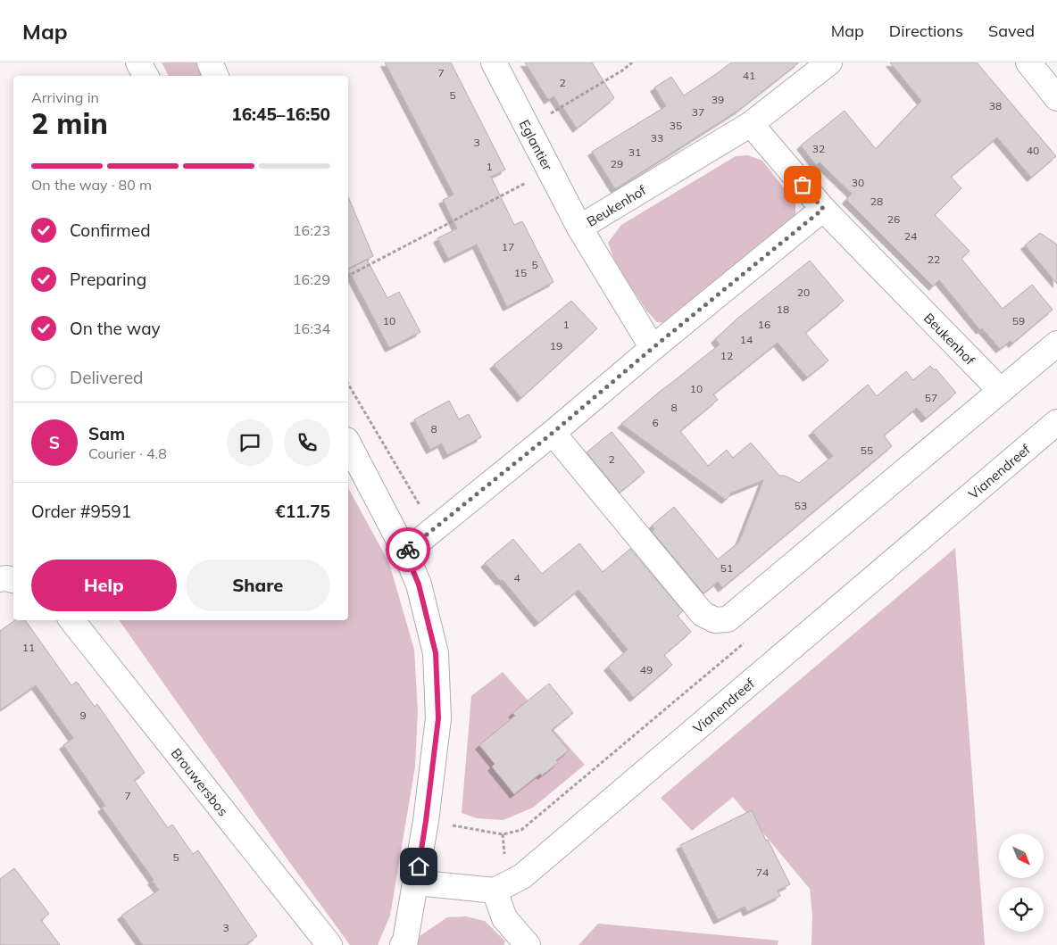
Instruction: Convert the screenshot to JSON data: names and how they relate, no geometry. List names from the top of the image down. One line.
{"streets":{"street":["Eglantier","Beukenhof","Vianendreef","Brouwersbos"]},"crossings":[["Eglantier","Beukenhof"]],"house_numbers":["7","41","2","5","39","38","37","35","33","3","32","40","31","29","1","30","28","26","24","17","22","5","15","20","18","10","59","1","16","14","19","12","10","57","8","6","8","55","2","53","51","4","11","49","9","7","5","74","3"],"north":"bottom right","page":{"header":"Map","nav":["Map","Directions","Saved"],"heading":["2 min","Arriving in","16:45–16:50"],"panel":["Sam","Courier · 4.8","Order #9591","€11.75"],"bar":"On the way · 80 m","list":[["Confirmed","16:23"],["Preparing","16:29"],["On the way","16:34"],"Delivered"],"round":"S","buttons":["Help","Share"]}}
